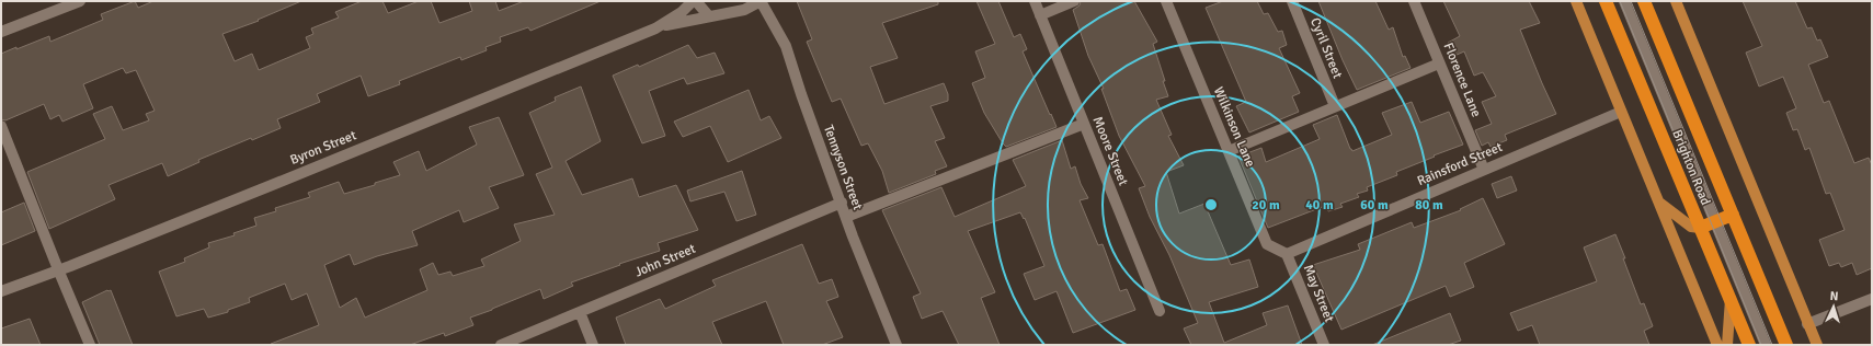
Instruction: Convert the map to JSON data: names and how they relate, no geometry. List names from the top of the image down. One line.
{"streets":{"highway":["Brighton Road"],"street":["Cyril Street","Florence Lane","Wilkinson Lane","Byron Street","Moore Street","Rainsford Street","Tennyson Street","John Street","May Street"]},"crossings":[["Florence Lane","Rainsford Street"],["Wilkinson Lane","Rainsford Street"],["Wilkinson Lane","May Street"],["Byron Street","Tennyson Street"],["Rainsford Street","May Street"],["Tennyson Street","John Street"]],"north":"top","rings":["20 m","40 m","60 m","80 m"]}
